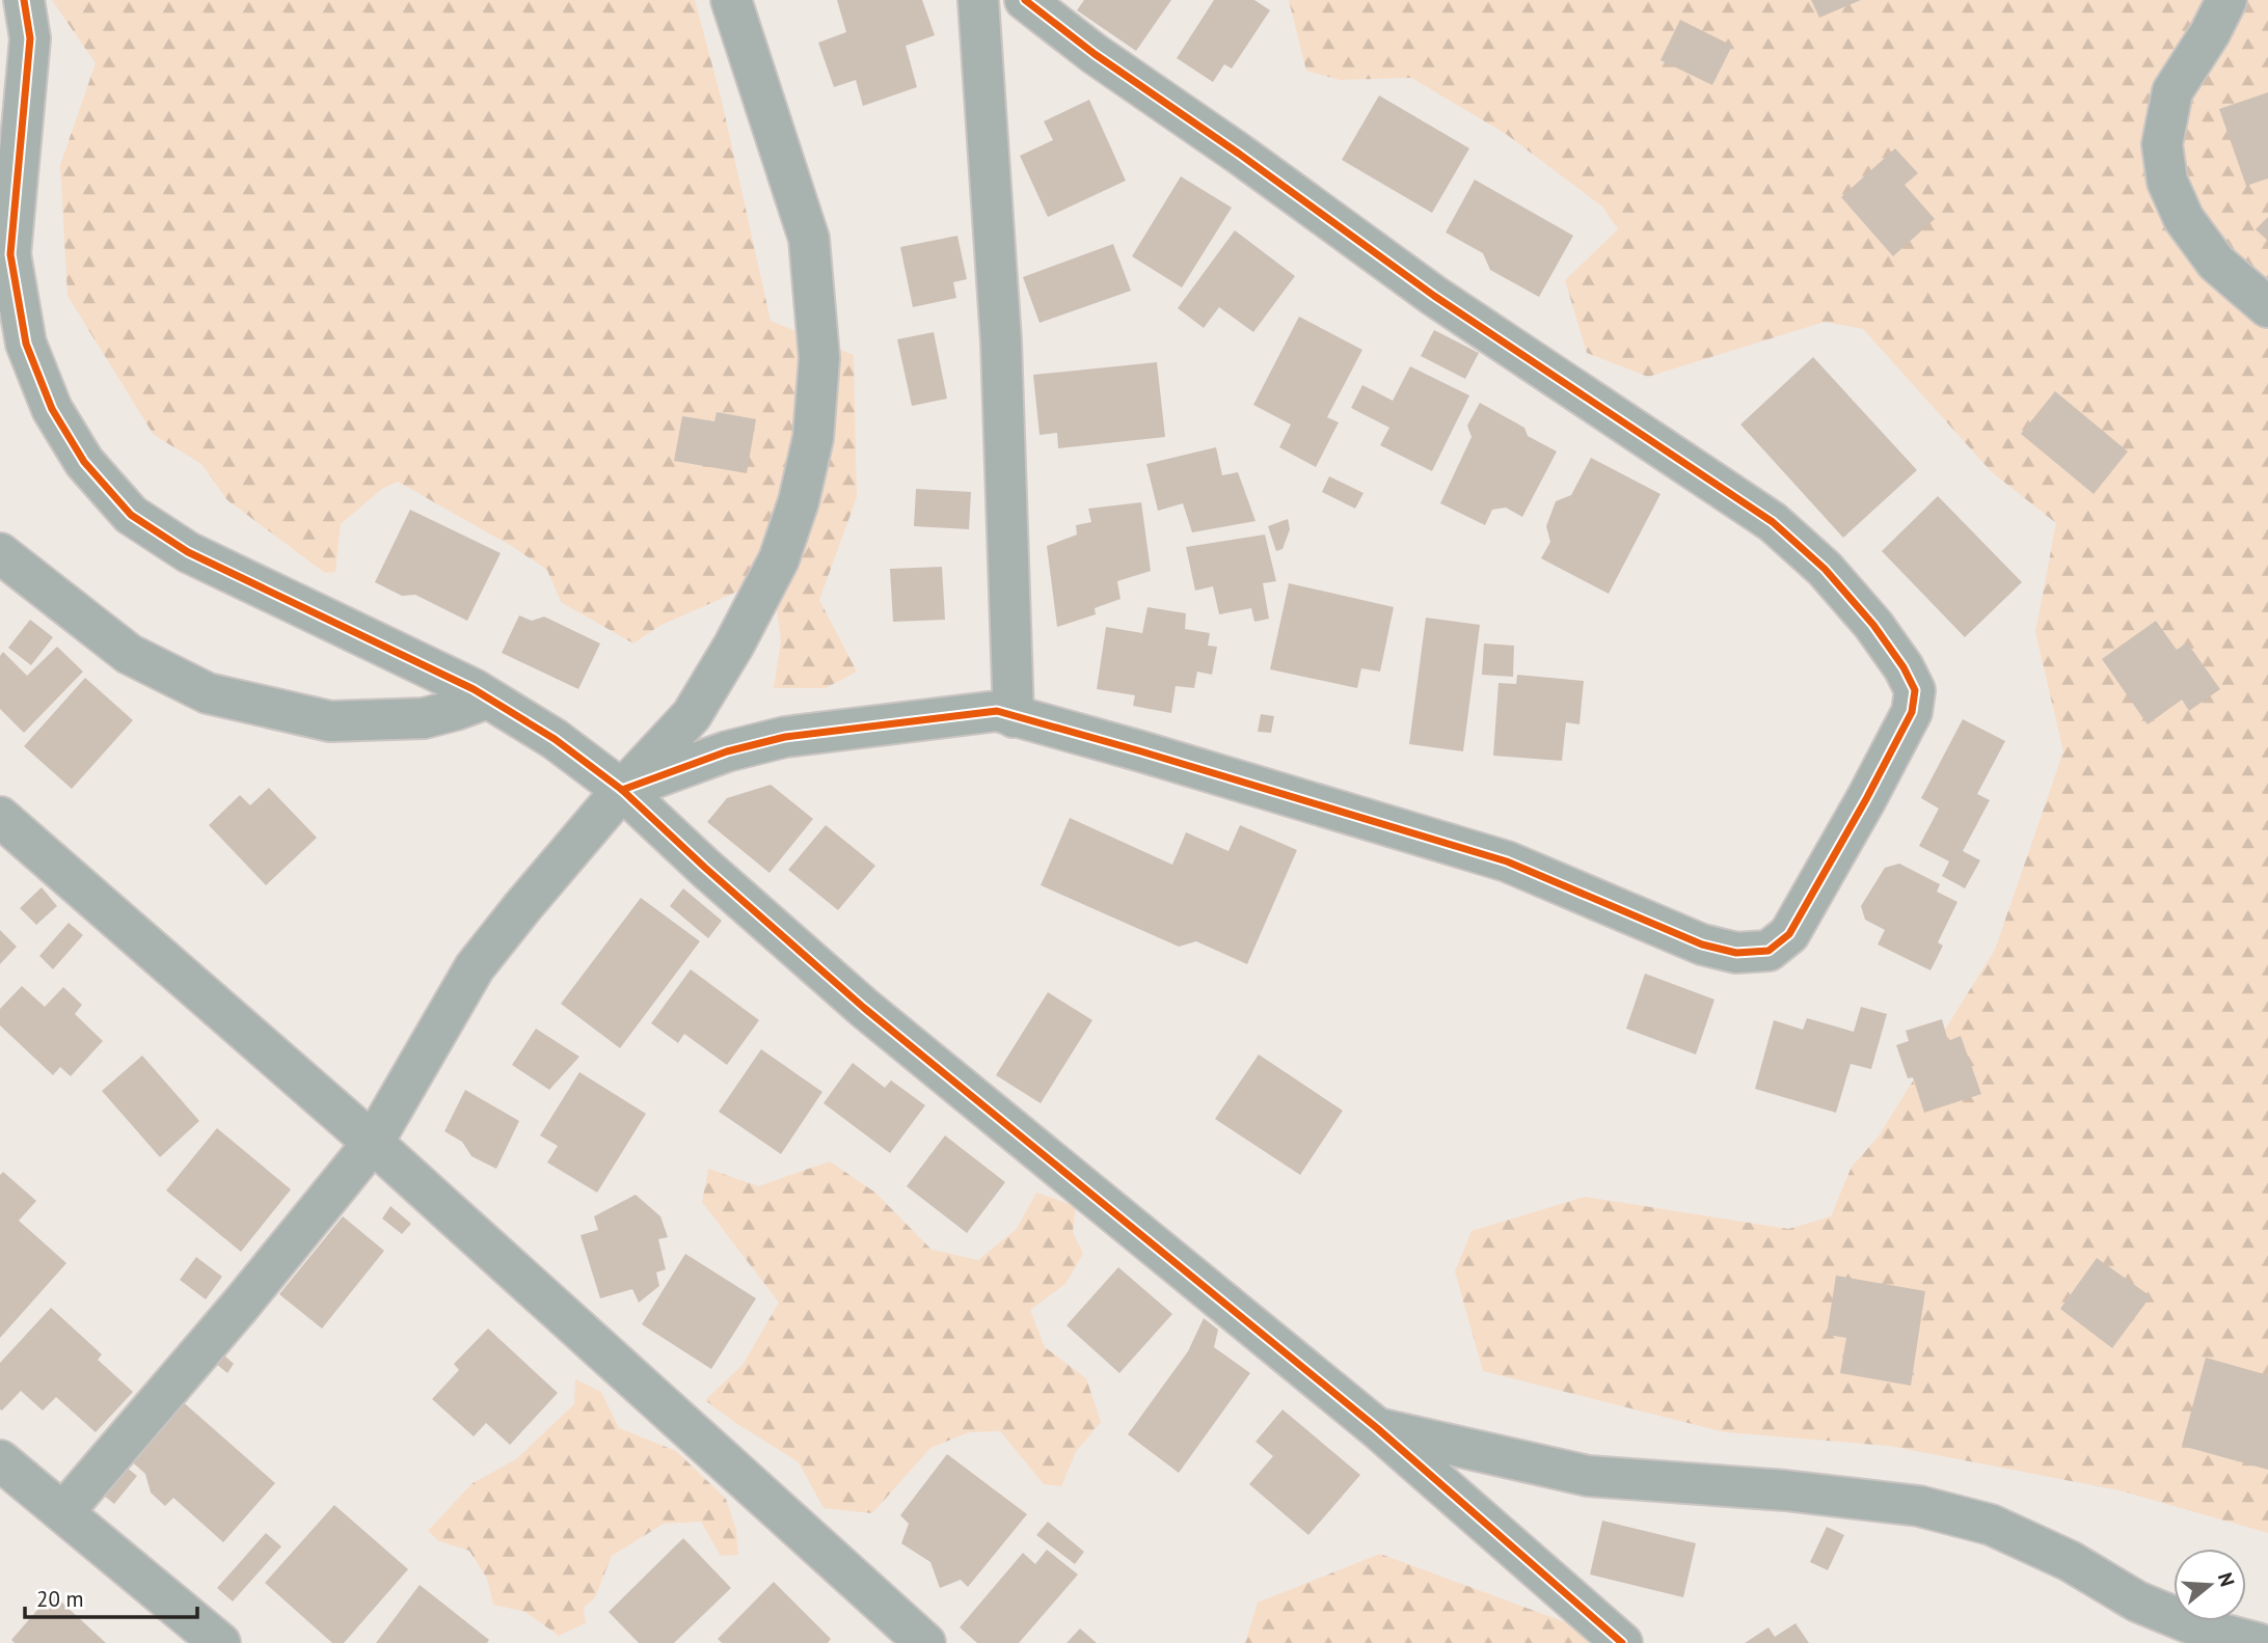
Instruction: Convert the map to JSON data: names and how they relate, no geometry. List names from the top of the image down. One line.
{"scale_bar":"20 m","north":"right"}
